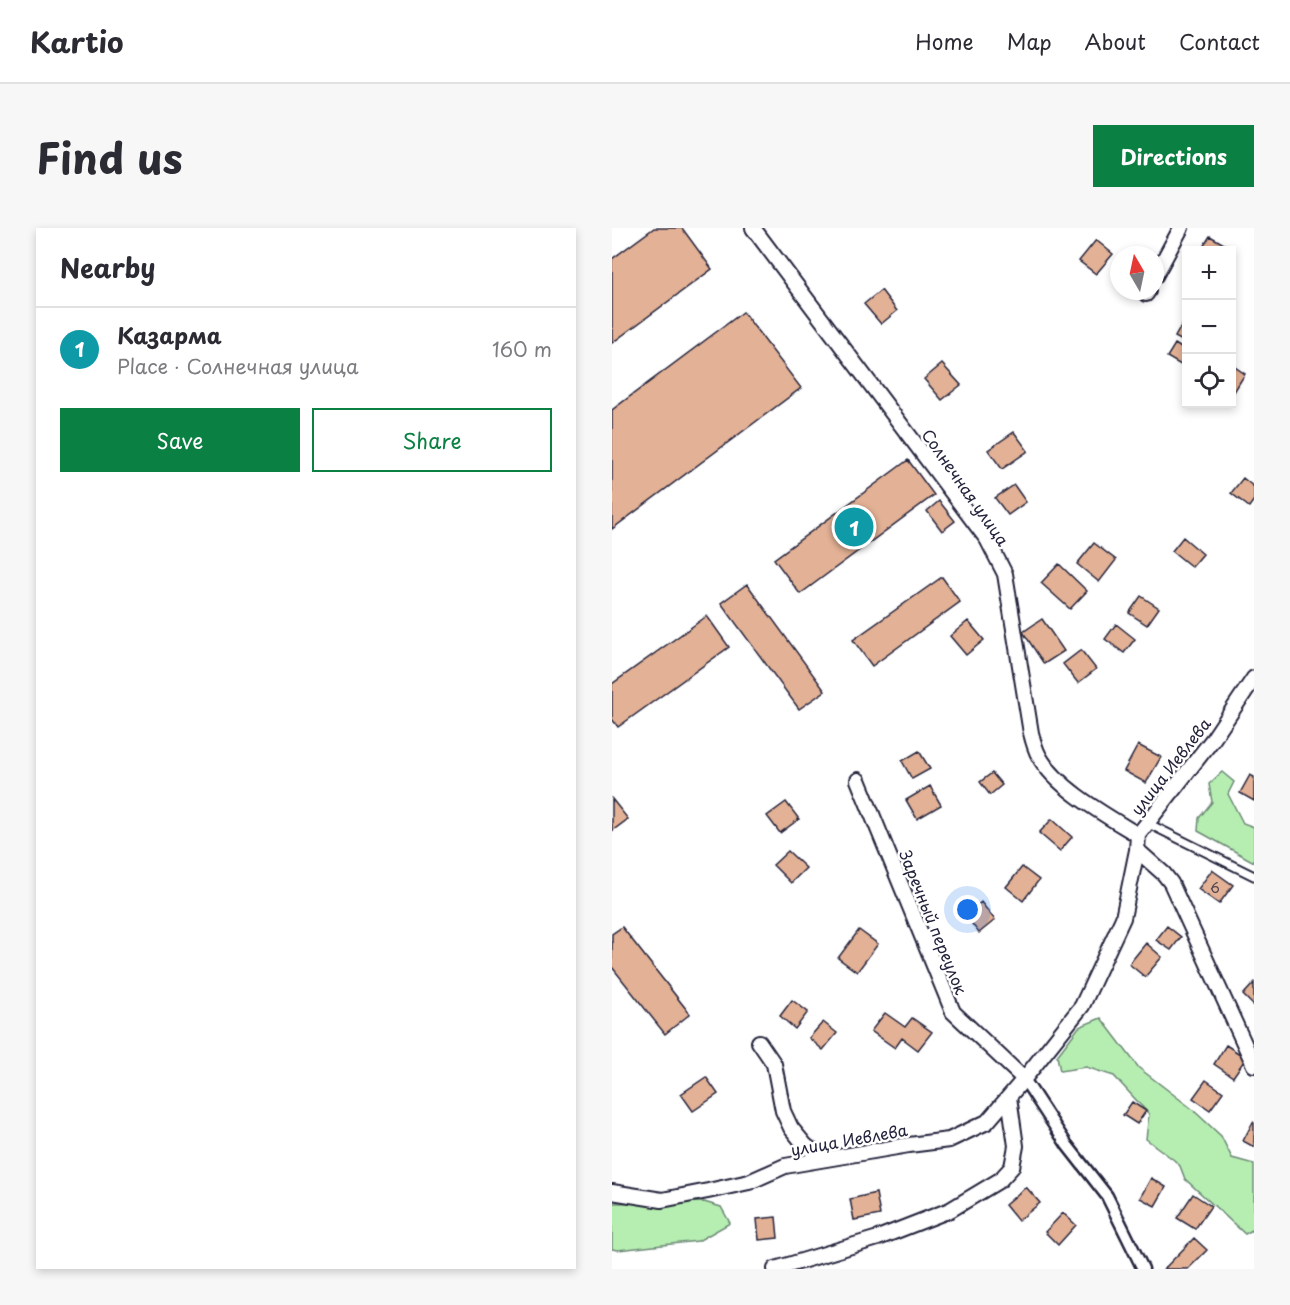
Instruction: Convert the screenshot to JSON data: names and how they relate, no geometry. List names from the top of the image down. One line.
{"streets":{"street":["Солнечная улица","улица Иевлева","Заречный переулок"]},"crossings":[["Солнечная улица","улица Иевлева"],["улица Иевлева","Заречный переулок"]],"house_numbers":["6"],"north":"top","page":{"header":"Kartio","nav":["Home","Map","About","Contact"],"title":"Find us","buttons":["Directions",["Save","Share"]],"heading":"Nearby","map_buttons":["+","−"],"list":[{"mark":"1","name":"Казарма","note":"Place · Солнечная улица","value":"160 m"}],"pins":"1"}}
